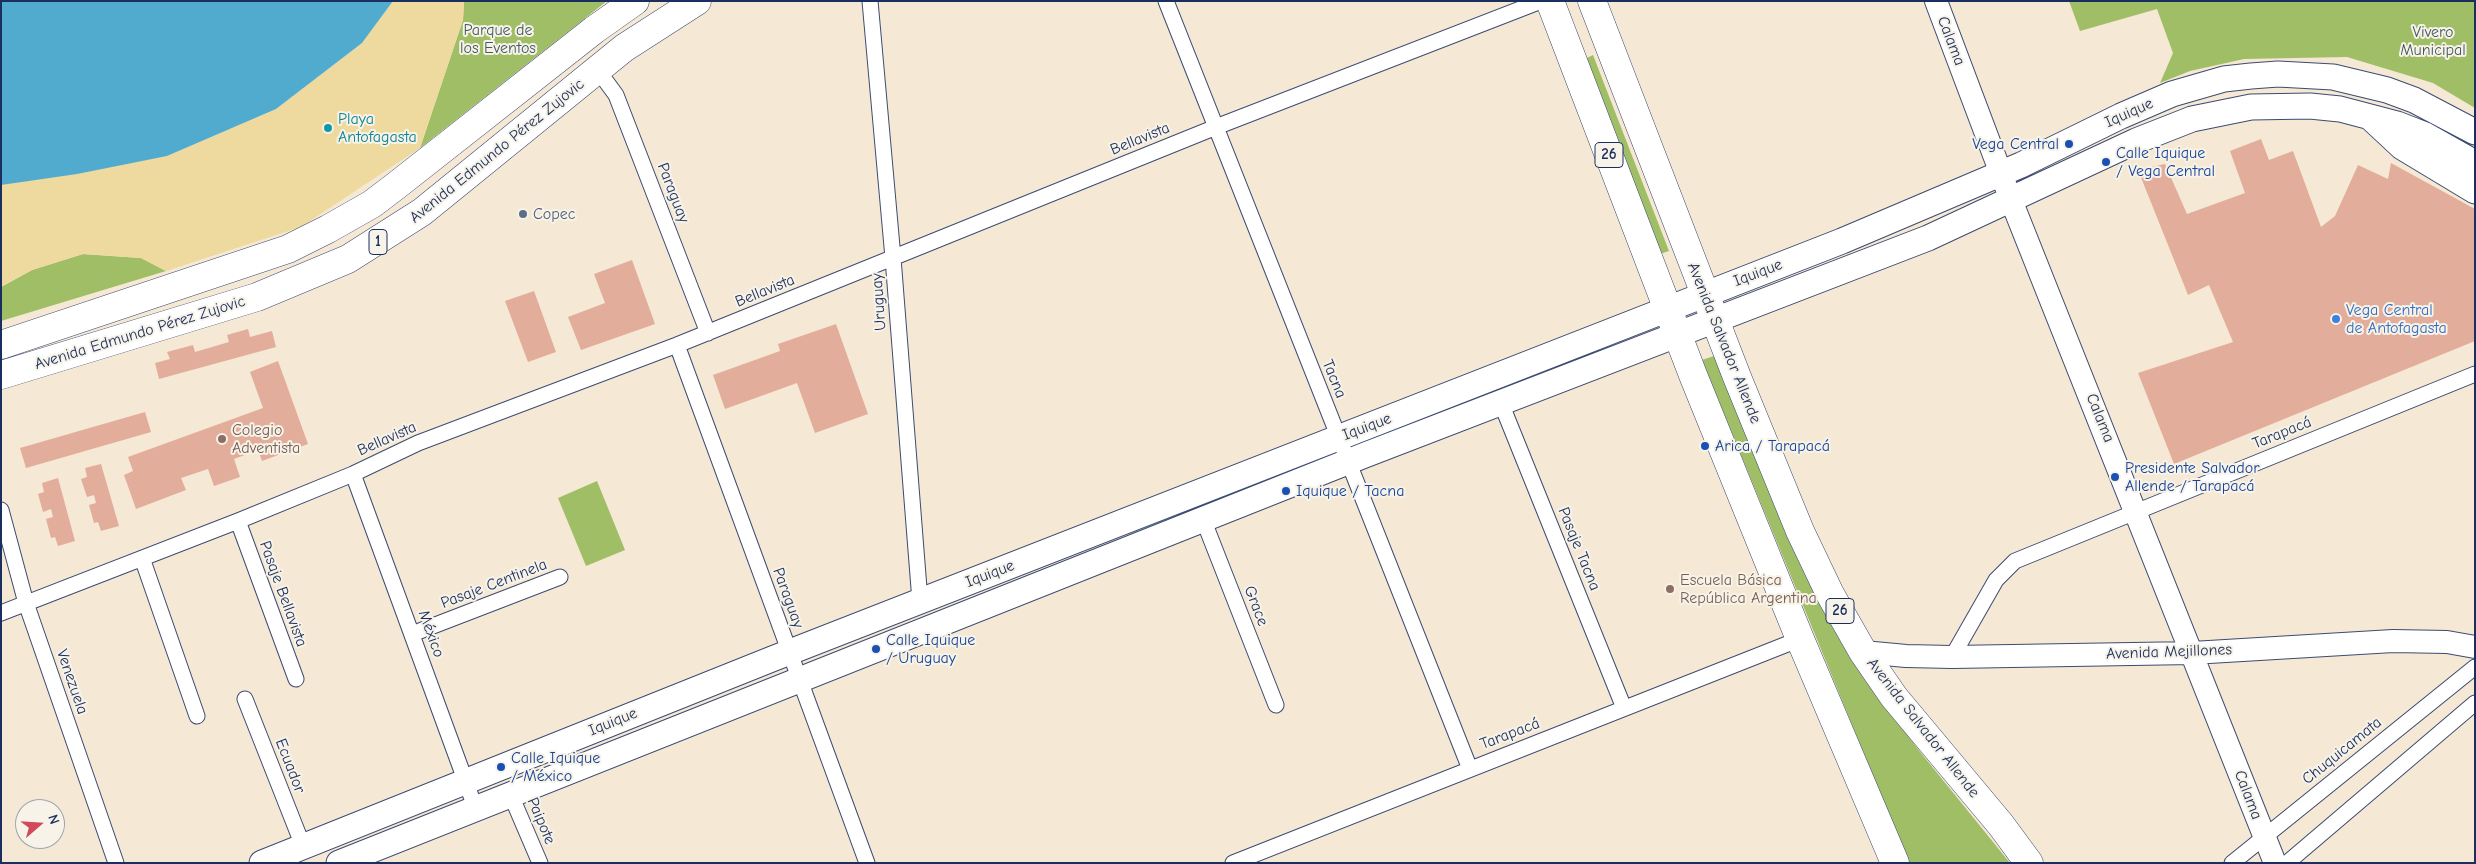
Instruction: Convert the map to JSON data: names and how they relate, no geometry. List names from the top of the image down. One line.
{"streets":{"highway":["Avenida Edmundo Pérez Zujovic","26","1","Avenida Salvador Allende"],"main road":["Iquique"],"street":["Calama","Bellavista","Paraguay","Uruguay","Tacna","Tarapacá","Pasaje Tacna","Pasaje Centinela","Pasaje Bellavista","Grace","México","Avenida Mejillones","Venezuela","Chuquicamata","Ecuador","Paipote"]},"crossings":[["Calama","Iquique"],["Calama","Tarapacá"],["Calama","Avenida Mejillones"],["Calama","Chuquicamata"],["Iquique","26"],["Iquique","Paraguay"],["Iquique","Uruguay"],["Iquique","Avenida Salvador Allende"],["Iquique","Tacna"],["Iquique","Pasaje Tacna"],["Iquique","Grace"],["Iquique","México"],["Iquique","Ecuador"],["Iquique","Paipote"],["Bellavista","Paraguay"],["Bellavista","Uruguay"],["Bellavista","Tacna"],["Bellavista","Pasaje Bellavista"],["Bellavista","México"],["Bellavista","Venezuela"],["Avenida Edmundo Pérez Zujovic","Paraguay"],["26","Tarapacá"],["Avenida Salvador Allende","Avenida Mejillones"],["Tacna","Tarapacá"],["Tarapacá","Pasaje Tacna"],["Tarapacá","Avenida Mejillones"],["Pasaje Centinela","México"]],"parks":["Parque de los Eventos","Vivero Municipal"],"places":["Playa Antofagasta","Vega Central","Calle Iquique / Vega Central","Copec","Vega Central de Antofagasta","Colegio Adventista","Arica / Tarapacá","Presidente Salvador Allende / Tarapacá","Iquique / Tacna","Escuela Básica República Argentina","Calle Iquique / Uruguay","Calle Iquique / México"],"north":"right"}
